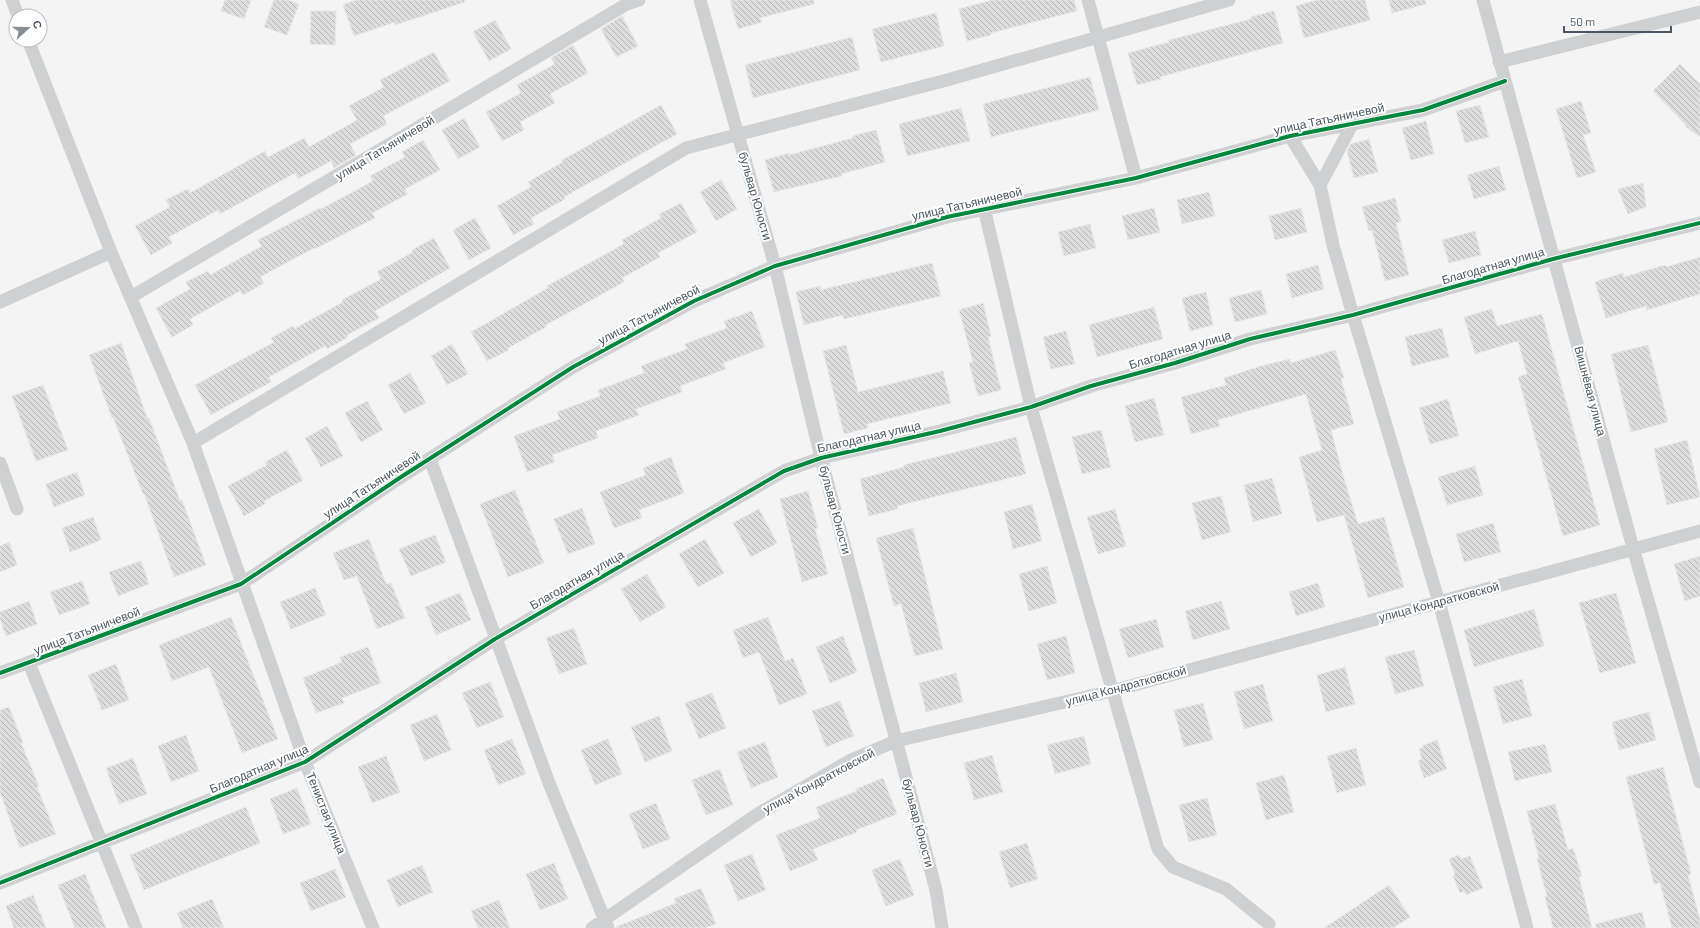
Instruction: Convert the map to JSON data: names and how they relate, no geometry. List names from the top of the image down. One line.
{"streets":{"street":["улица Татьяничевой","бульвар Юности","Благодатная улица","Вишнёвая улица","улица Кондратковской","Тенистая улица"]},"crossings":[["улица Татьяничевой","бульвар Юности"],["улица Татьяничевой","Вишнёвая улица"],["улица Татьяничевой","Тенистая улица"],["бульвар Юности","Благодатная улица"],["бульвар Юности","улица Кондратковской"],["Благодатная улица","Вишнёвая улица"],["Благодатная улица","Тенистая улица"],["Вишнёвая улица","улица Кондратковской"]],"scale_bar":"50 m","north":"right"}
